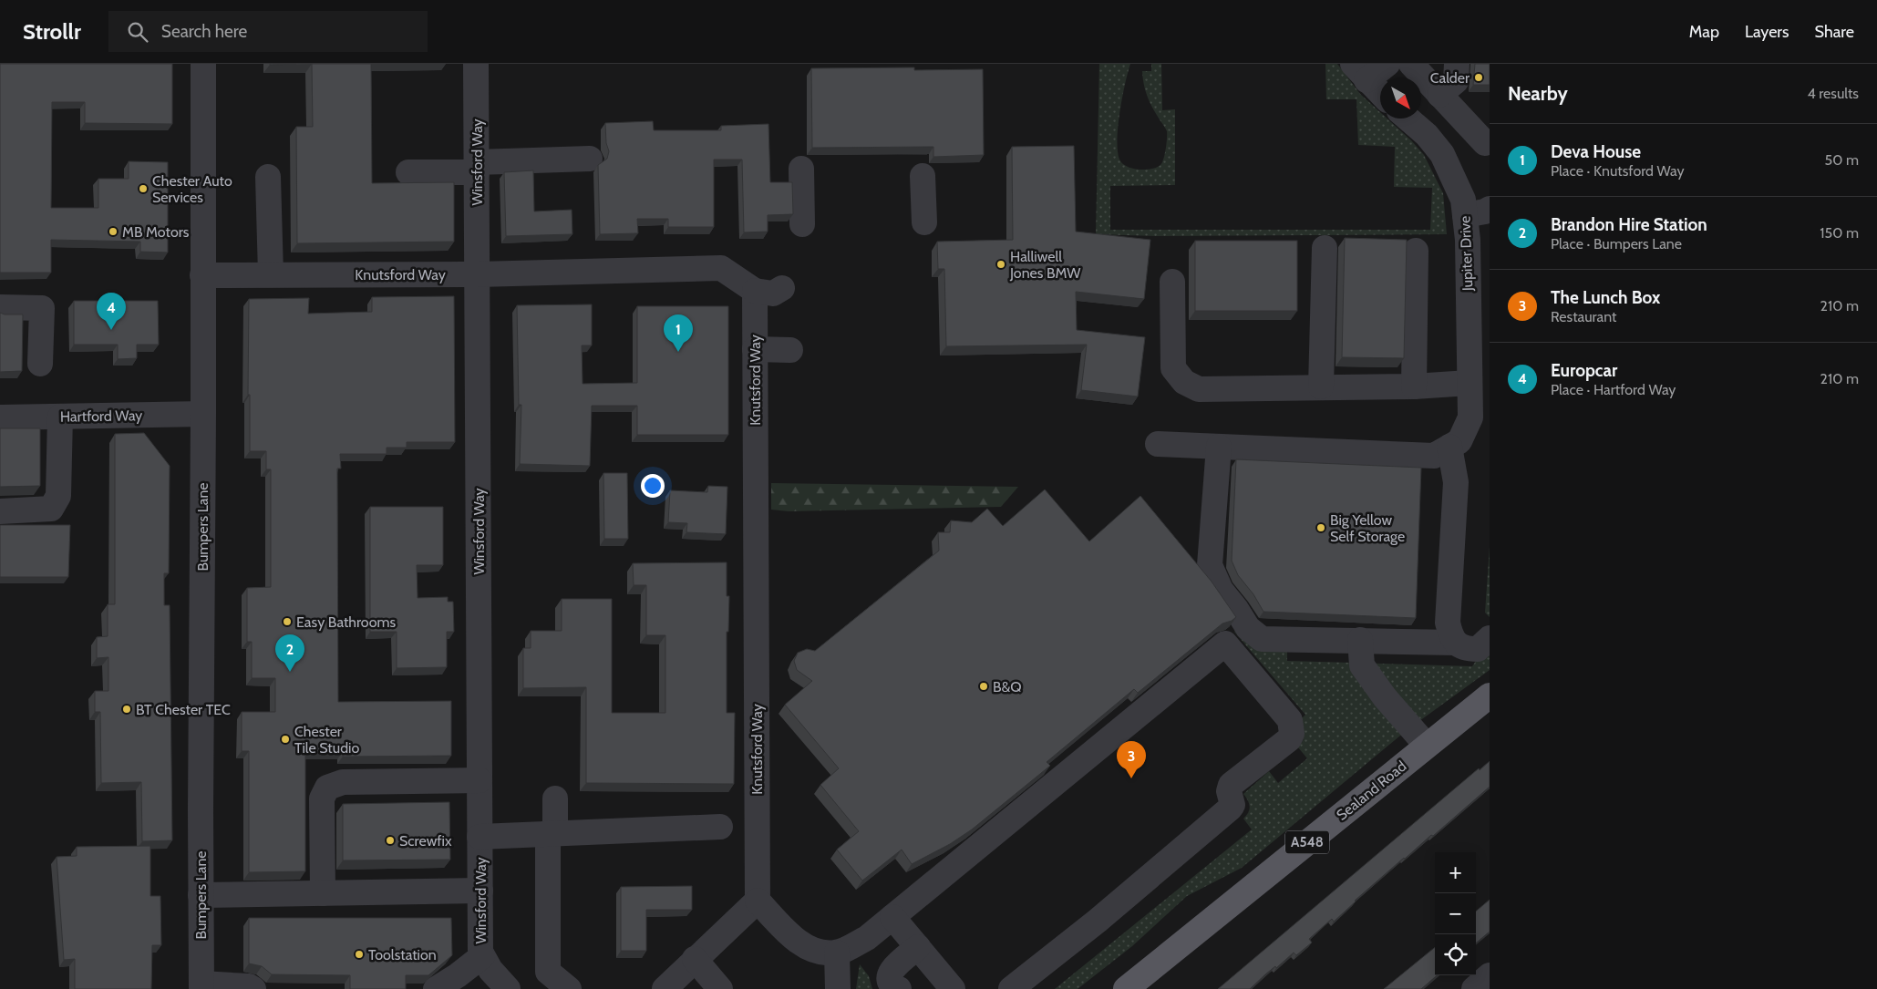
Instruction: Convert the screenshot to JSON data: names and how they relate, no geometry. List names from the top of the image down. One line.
{"streets":{"main road":["Sealand Road","A548"],"street":["Winsford Way","Jupiter Drive","Knutsford Way","Hartford Way","Bumpers Lane"]},"crossings":[["Winsford Way","Knutsford Way"],["Knutsford Way","Bumpers Lane"],["Hartford Way","Bumpers Lane"]],"places":["Calder","Chester Auto Services","MB Motors","Halliwell Jones BMW","Big Yellow Self Storage","Easy Bathrooms","B&Q","BT Chester TEC","Chester Tile Studio","Screwfix","Toolstation"],"north":"bottom right","page":{"header":"Strollr","search":"Search here","nav":["Map","Layers","Share"],"heading":["Nearby","4 results"],"list":[{"mark":"1","name":"Deva House","note":"Place · Knutsford Way","value":"50 m"},{"mark":"2","name":"Brandon Hire Station","note":"Place · Bumpers Lane","value":"150 m"},{"mark":"3","name":"The Lunch Box","note":"Restaurant","value":"210 m"},{"mark":"4","name":"Europcar","note":"Place · Hartford Way","value":"210 m"}],"pins":["4","1","2","3"],"map_buttons":["+","−"]}}
